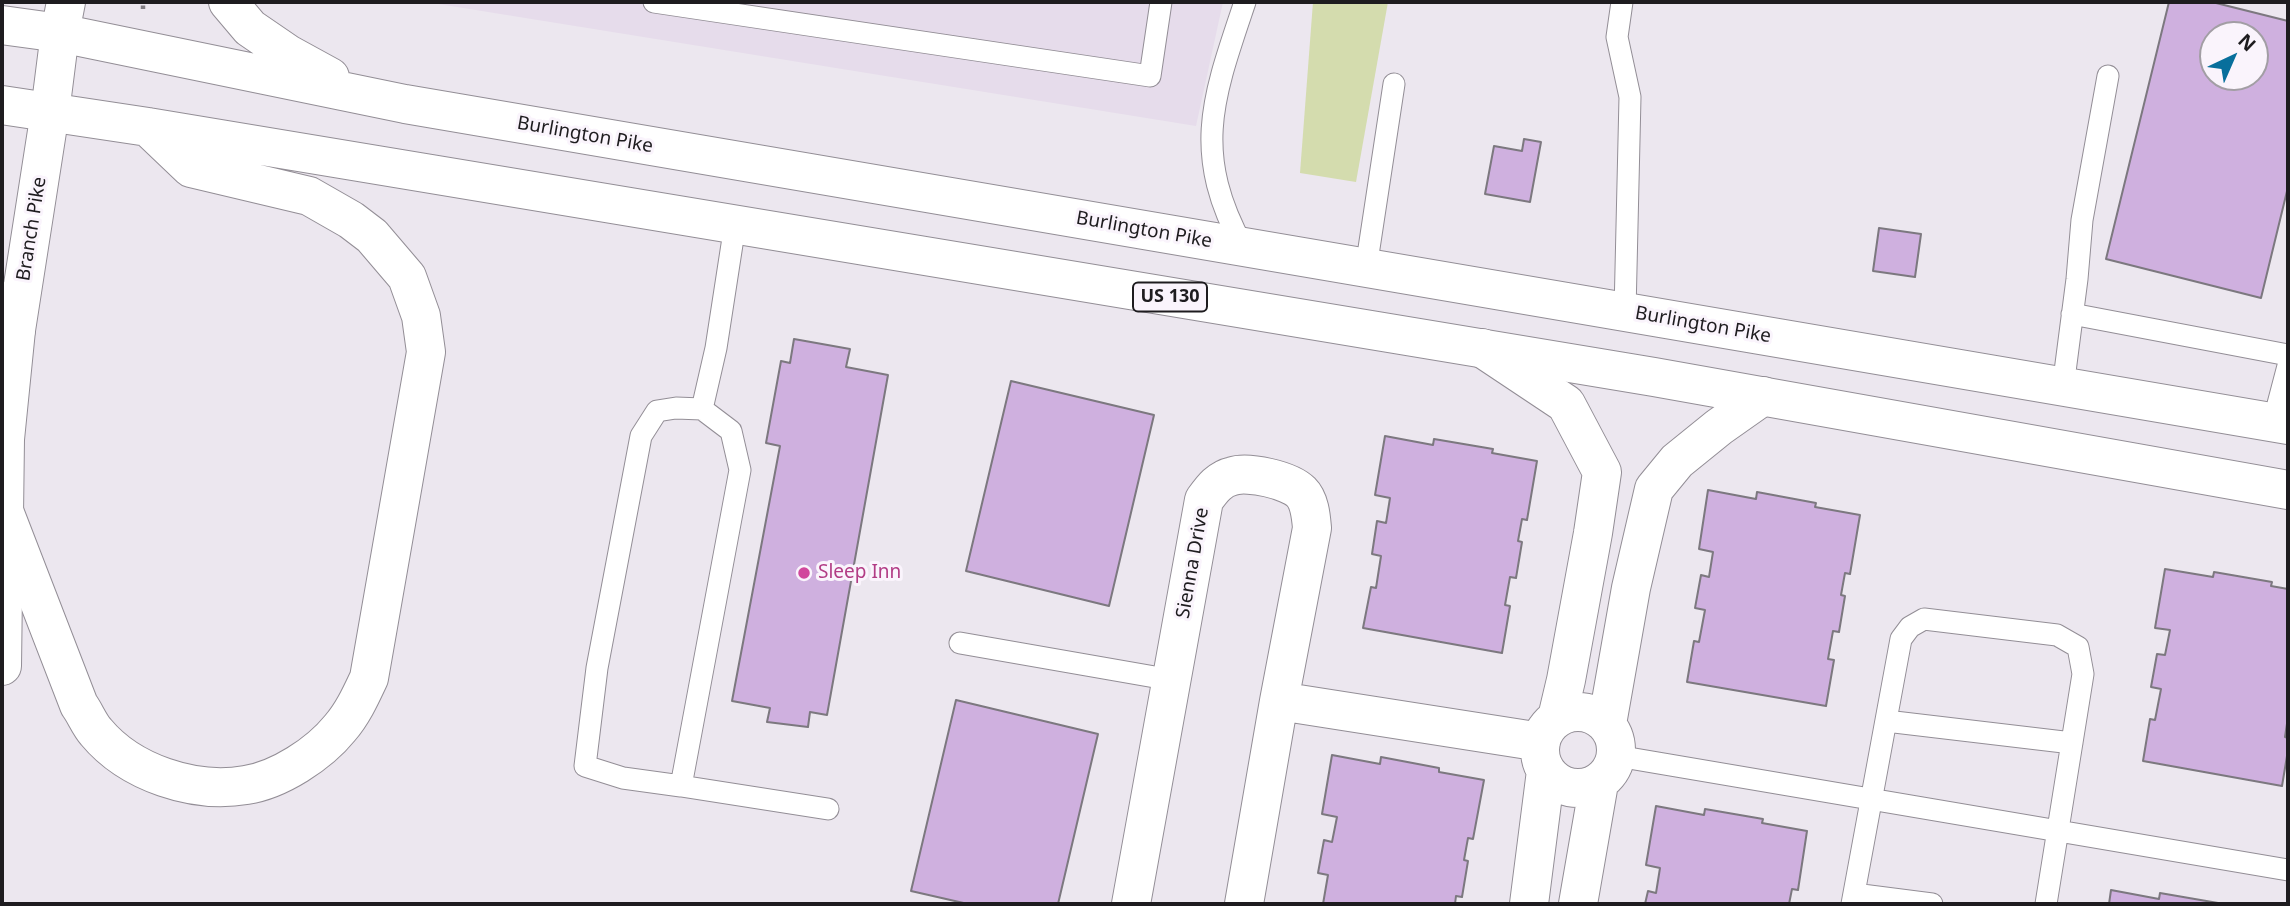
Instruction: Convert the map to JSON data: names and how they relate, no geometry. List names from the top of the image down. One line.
{"streets":{"main road":["Burlington Pike","Branch Pike","US 130","Sienna Drive"]},"crossings":[["Burlington Pike","Branch Pike"],["Branch Pike","US 130"]],"places":["Sleep Inn"],"north":"top right"}
